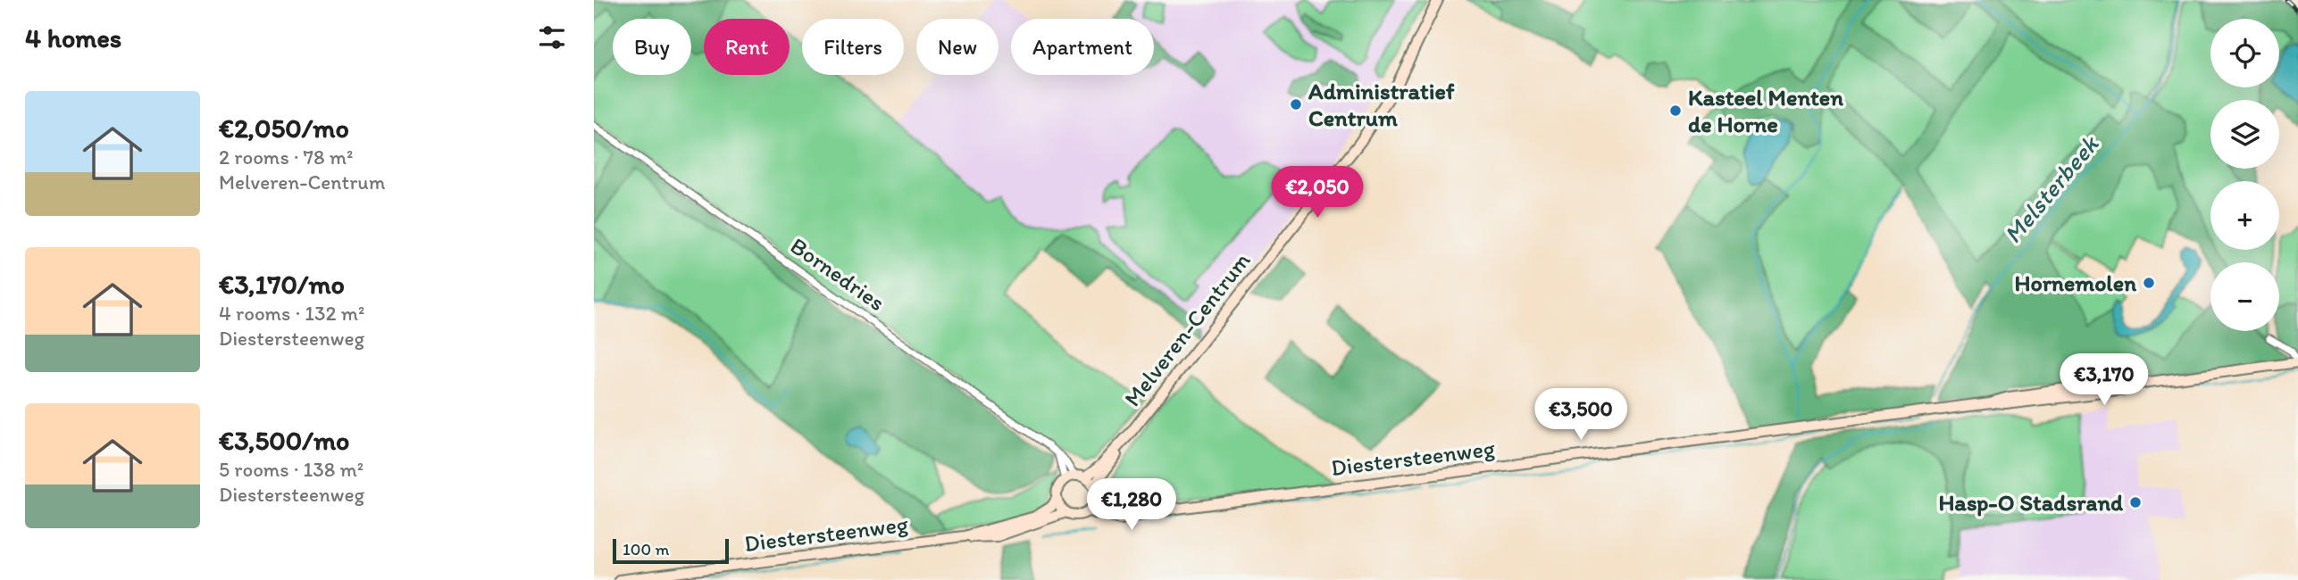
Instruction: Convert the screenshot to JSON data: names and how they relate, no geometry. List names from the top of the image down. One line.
{"streets":{"main road":["Melveren-Centrum","Diestersteenweg"],"street":["Bornedries"]},"crossings":[["Bornedries","Melveren-Centrum"],["Bornedries","Diestersteenweg"],["Melveren-Centrum","Diestersteenweg"]],"water":["Melsterbeek"],"places":["Administratief Centrum","Kasteel Menten de Horne","Hornemolen","Hasp-O Stadsrand"],"scale_bar":"100 m","page":{"heading":"4 homes","map_buttons":["+","−"],"chip":["Buy","Rent","Filters","New","Apartment"],"list":[{"name":"€2,050/mo","note":"2 rooms · 78 m² · Melveren-Centrum"},{"name":"€3,170/mo","note":"4 rooms · 132 m² · Diestersteenweg"},{"name":"€3,500/mo","note":"5 rooms · 138 m² · Diestersteenweg"}],"price":["€2,050","€3,170","€3,500","€1,280"],"scale":"100 m"}}
